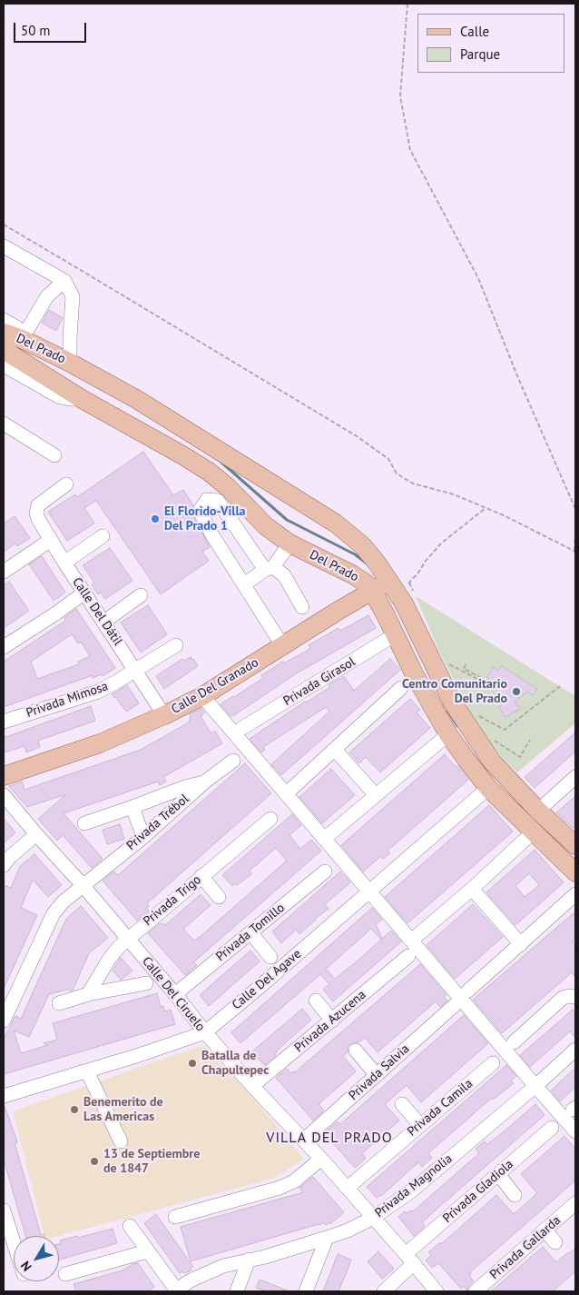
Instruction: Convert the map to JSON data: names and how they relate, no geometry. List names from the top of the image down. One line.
{"streets":{"main road":["Del Prado","Calle Del Granado"],"street":["Calle Del Dátil","Privada Girasol","Privada Mimosa","Privada Trébol","Privada Trigo","Privada Tomillo","Calle Del Agave","Calle Del Ciruelo","Privada Azucena","Privada Salvia","Privada Camila","Privada Magnolia","Privada Gladiola","Privada Gallarda"]},"crossings":[["Del Prado","Privada Girasol"],["Del Prado","Calle Del Granado"],["Del Prado","Calle Del Agave"],["Calle Del Dátil","Calle Del Granado"],["Calle Del Dátil","Privada Mimosa"],["Privada Trébol","Calle Del Ciruelo"],["Privada Trigo","Calle Del Ciruelo"],["Privada Tomillo","Calle Del Ciruelo"],["Calle Del Agave","Calle Del Ciruelo"],["Calle Del Ciruelo","Privada Azucena"],["Calle Del Ciruelo","Privada Salvia"],["Calle Del Ciruelo","Privada Camila"],["Calle Del Ciruelo","Privada Magnolia"],["Calle Del Ciruelo","Privada Gladiola"]],"districts":["VILLA DEL PRADO"],"places":["El Florido-Villa Del Prado 1","Centro Comunitario Del Prado","Batalla de Chapultepec","Benemerito de Las Americas","13 de Septiembre de 1847"],"legend":["Calle","Parque"],"scale_bar":"50 m","north":"bottom left"}
